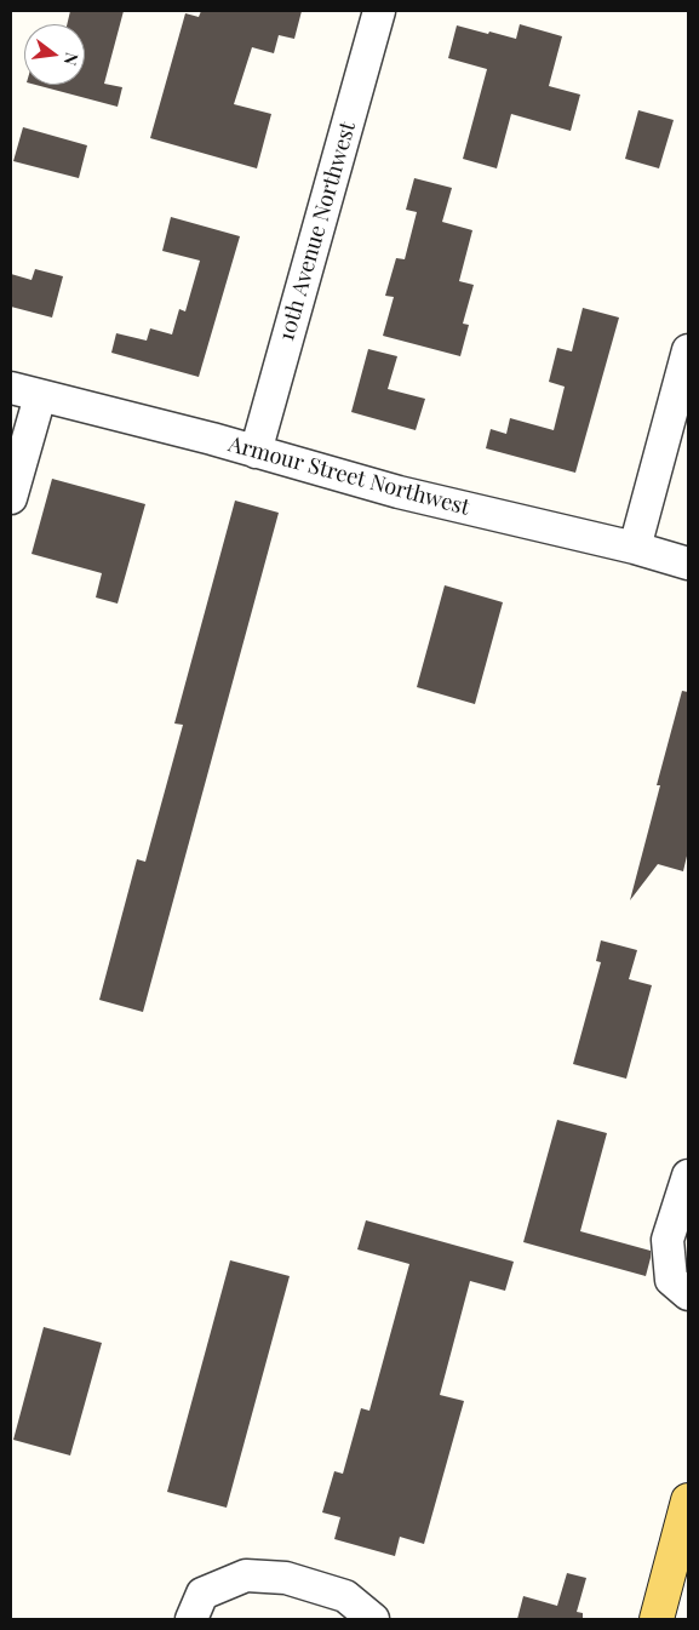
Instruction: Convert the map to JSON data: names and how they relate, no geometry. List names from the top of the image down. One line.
{"streets":{"street":["10th Avenue Northwest","Armour Street Northwest"]},"crossings":[["10th Avenue Northwest","Armour Street Northwest"]],"north":"right"}
